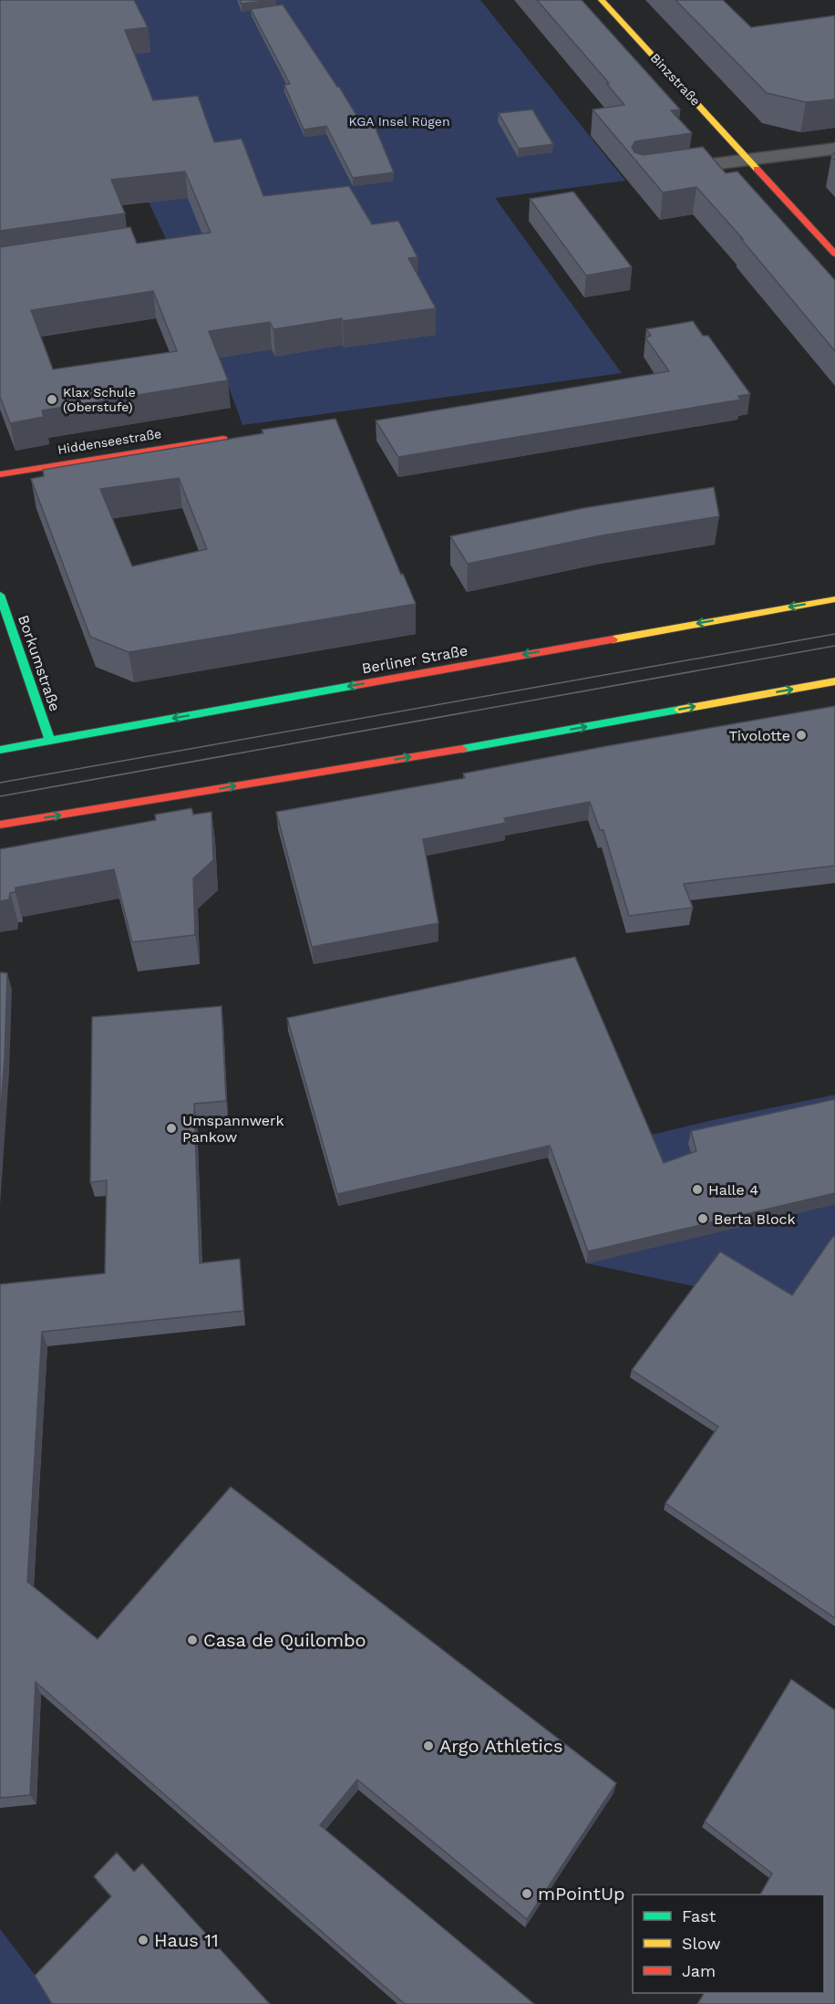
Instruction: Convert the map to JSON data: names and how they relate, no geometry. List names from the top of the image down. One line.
{"streets":{"main road":["Binzstraße","Hiddenseestraße","Berliner Straße","Borkumstraße"]},"crossings":[["Berliner Straße","Borkumstraße"]],"parks":["KGA Insel Rügen"],"places":["Klax Schule (Oberstufe)","Tivolotte","Umspannwerk Pankow","Halle 4","Berta Block","Casa de Quilombo","Argo Athletics","mPointUp","Haus 11"],"legend":["Fast","Slow","Jam"]}
